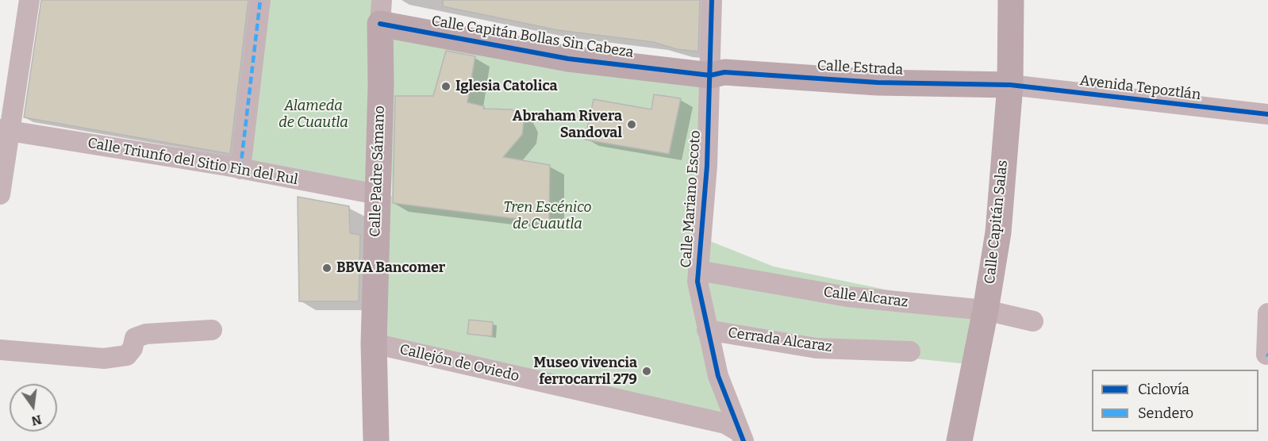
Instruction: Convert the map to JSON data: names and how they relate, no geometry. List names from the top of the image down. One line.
{"streets":{"street":["Calle Capitán Bollas Sin Cabeza","Calle Estrada","Avenida Tepoztlán","Calle Triunfo del Sitio Fin del Rul","Calle Padre Sámano","Calle Mariano Escoto","Calle Capitán Salas","Calle Alcaraz","Cerrada Alcaraz","Callejón de Oviedo"]},"crossings":[["Calle Capitán Bollas Sin Cabeza","Calle Estrada"],["Calle Capitán Bollas Sin Cabeza","Calle Padre Sámano"],["Calle Capitán Bollas Sin Cabeza","Calle Mariano Escoto"],["Calle Estrada","Avenida Tepoztlán"],["Calle Estrada","Calle Mariano Escoto"],["Calle Estrada","Calle Capitán Salas"],["Avenida Tepoztlán","Calle Capitán Salas"],["Calle Triunfo del Sitio Fin del Rul","Calle Padre Sámano"],["Calle Padre Sámano","Callejón de Oviedo"],["Calle Mariano Escoto","Calle Alcaraz"],["Calle Mariano Escoto","Cerrada Alcaraz"],["Calle Mariano Escoto","Callejón de Oviedo"],["Calle Capitán Salas","Calle Alcaraz"]],"parks":["Alameda de Cuautla","Tren Escénico de Cuautla"],"places":["Iglesia Catolica","Abraham Rivera Sandoval","BBVA Bancomer","Museo vivencia ferrocarril 279"],"legend":["Ciclovía","Sendero"],"north":"bottom"}
